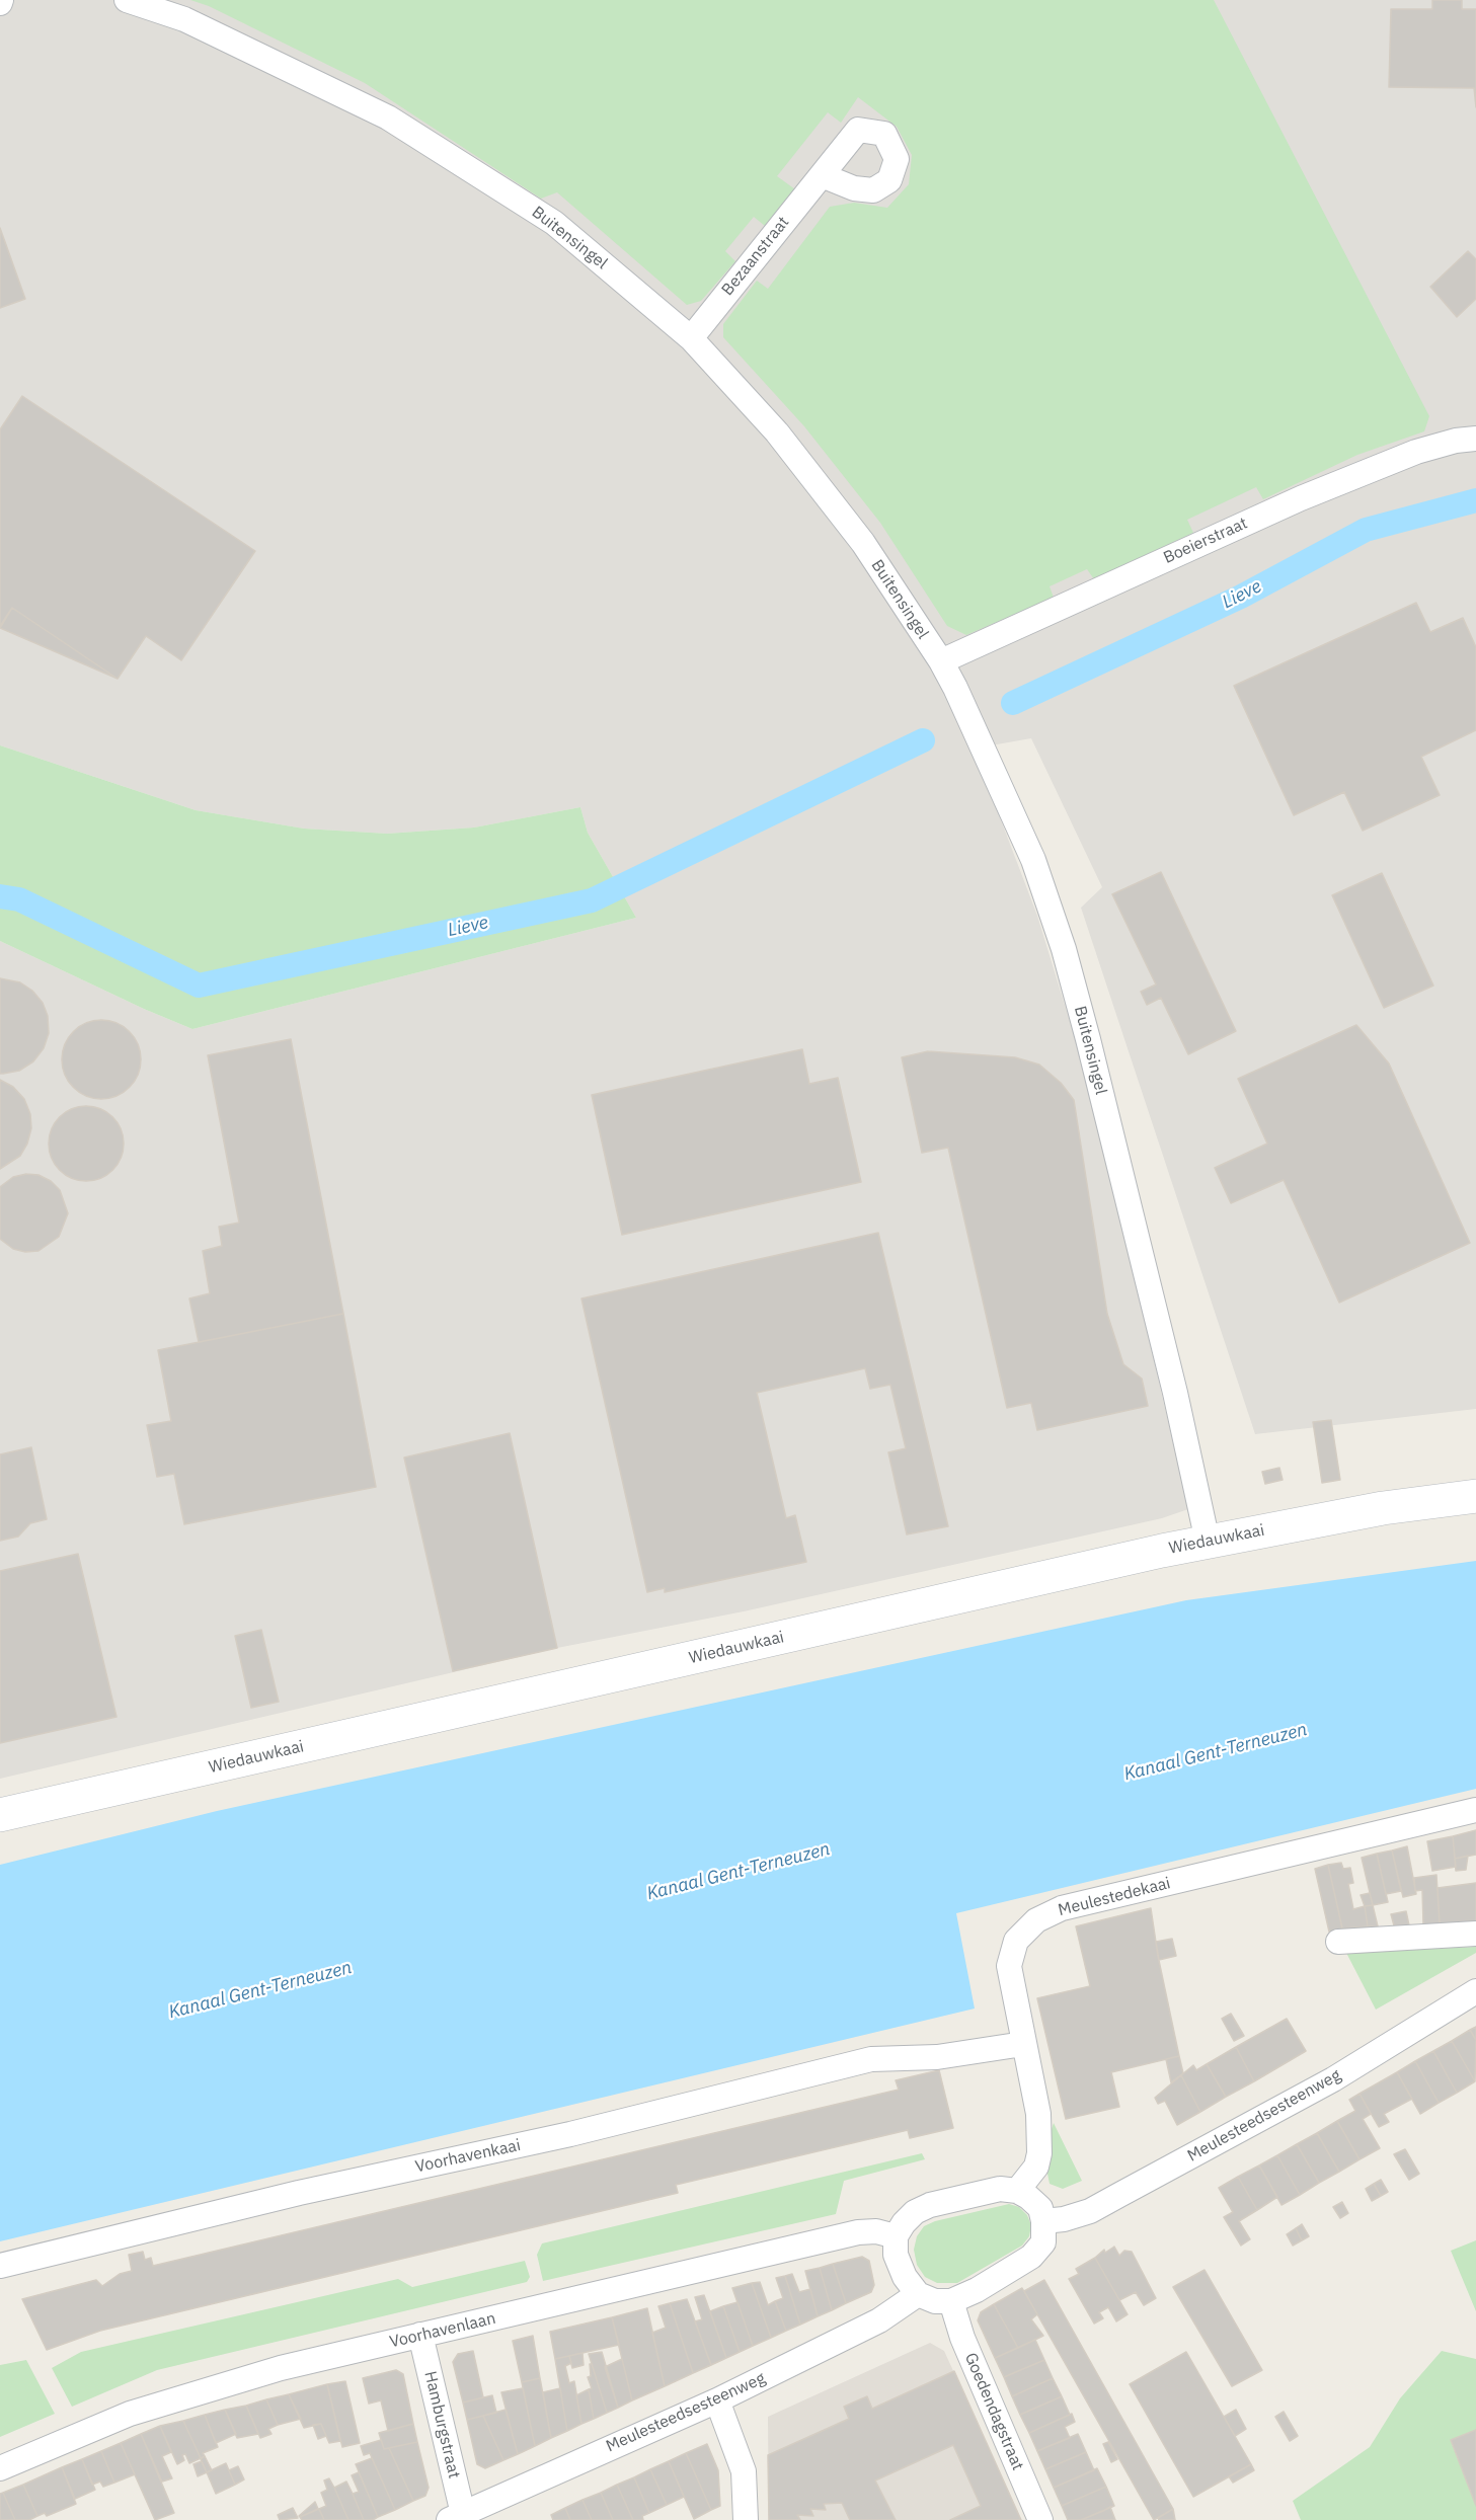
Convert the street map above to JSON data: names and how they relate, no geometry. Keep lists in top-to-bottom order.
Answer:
{
  "streets": {
    "main road": ["Wiedauwkaai"],
    "street": [
      "Buitensingel",
      "Bezaanstraat",
      "Boeierstraat",
      "Meulestedekaai",
      "Meulesteedsesteenweg",
      "Voorhavenkaai",
      "Voorhavenlaan",
      "Goedendagstraat",
      "Hamburgstraat"
    ]
  },
  "crossings": [
    ["Buitensingel", "Bezaanstraat"],
    ["Buitensingel", "Boeierstraat"],
    ["Buitensingel", "Wiedauwkaai"],
    ["Meulestedekaai", "Meulesteedsesteenweg"],
    ["Meulestedekaai", "Voorhavenkaai"],
    ["Meulestedekaai", "Voorhavenlaan"],
    ["Meulestedekaai", "Goedendagstraat"],
    ["Meulesteedsesteenweg", "Voorhavenlaan"],
    ["Meulesteedsesteenweg", "Goedendagstraat"],
    ["Meulesteedsesteenweg", "Hamburgstraat"],
    ["Voorhavenlaan", "Goedendagstraat"],
    ["Voorhavenlaan", "Hamburgstraat"]
  ],
  "water": ["Lieve", "Kanaal Gent-Terneuzen"]
}
